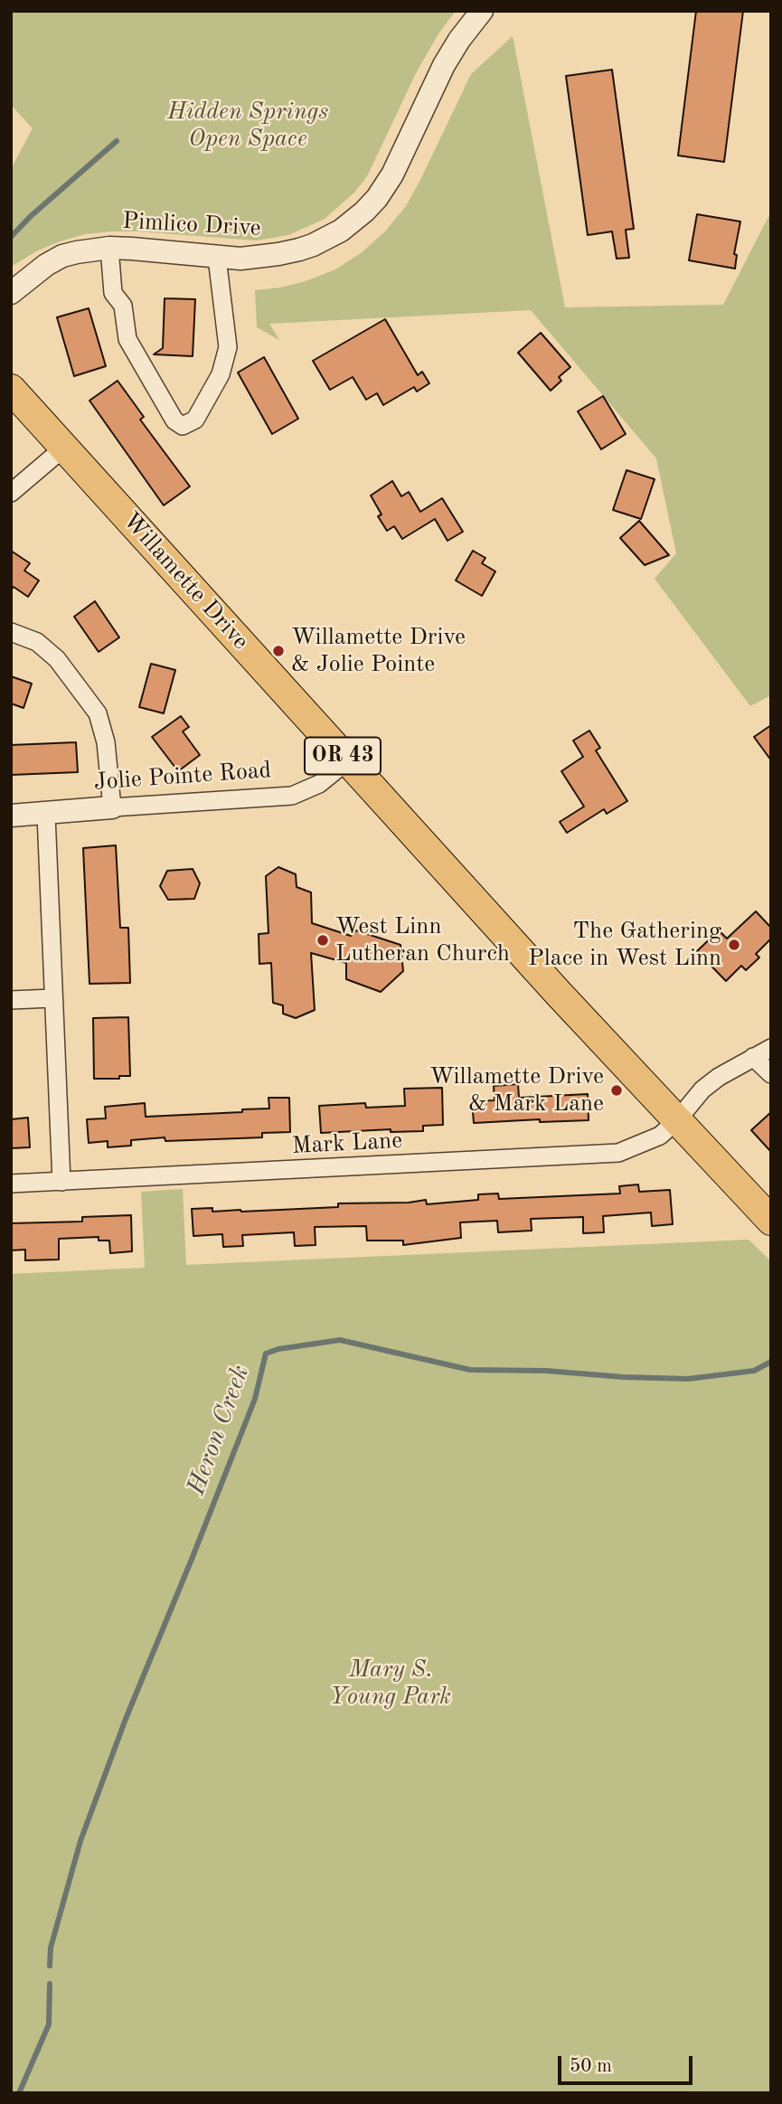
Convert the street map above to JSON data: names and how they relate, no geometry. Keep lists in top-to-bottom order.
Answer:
{
  "streets": {
    "main road": ["Willamette Drive", "OR 43"],
    "street": ["Pimlico Drive", "Jolie Pointe Road", "Mark Lane"]
  },
  "crossings": [
    ["Willamette Drive", "Jolie Pointe Road"],
    ["Willamette Drive", "Mark Lane"]
  ],
  "water": ["Heron Creek"],
  "parks": ["Hidden Springs Open Space", "Mary S. Young Park"],
  "places": [
    "Willamette Drive & Jolie Pointe",
    "West Linn Lutheran Church",
    "The Gathering Place in West Linn",
    "Willamette Drive & Mark Lane"
  ],
  "scale_bar": "50 m"
}
